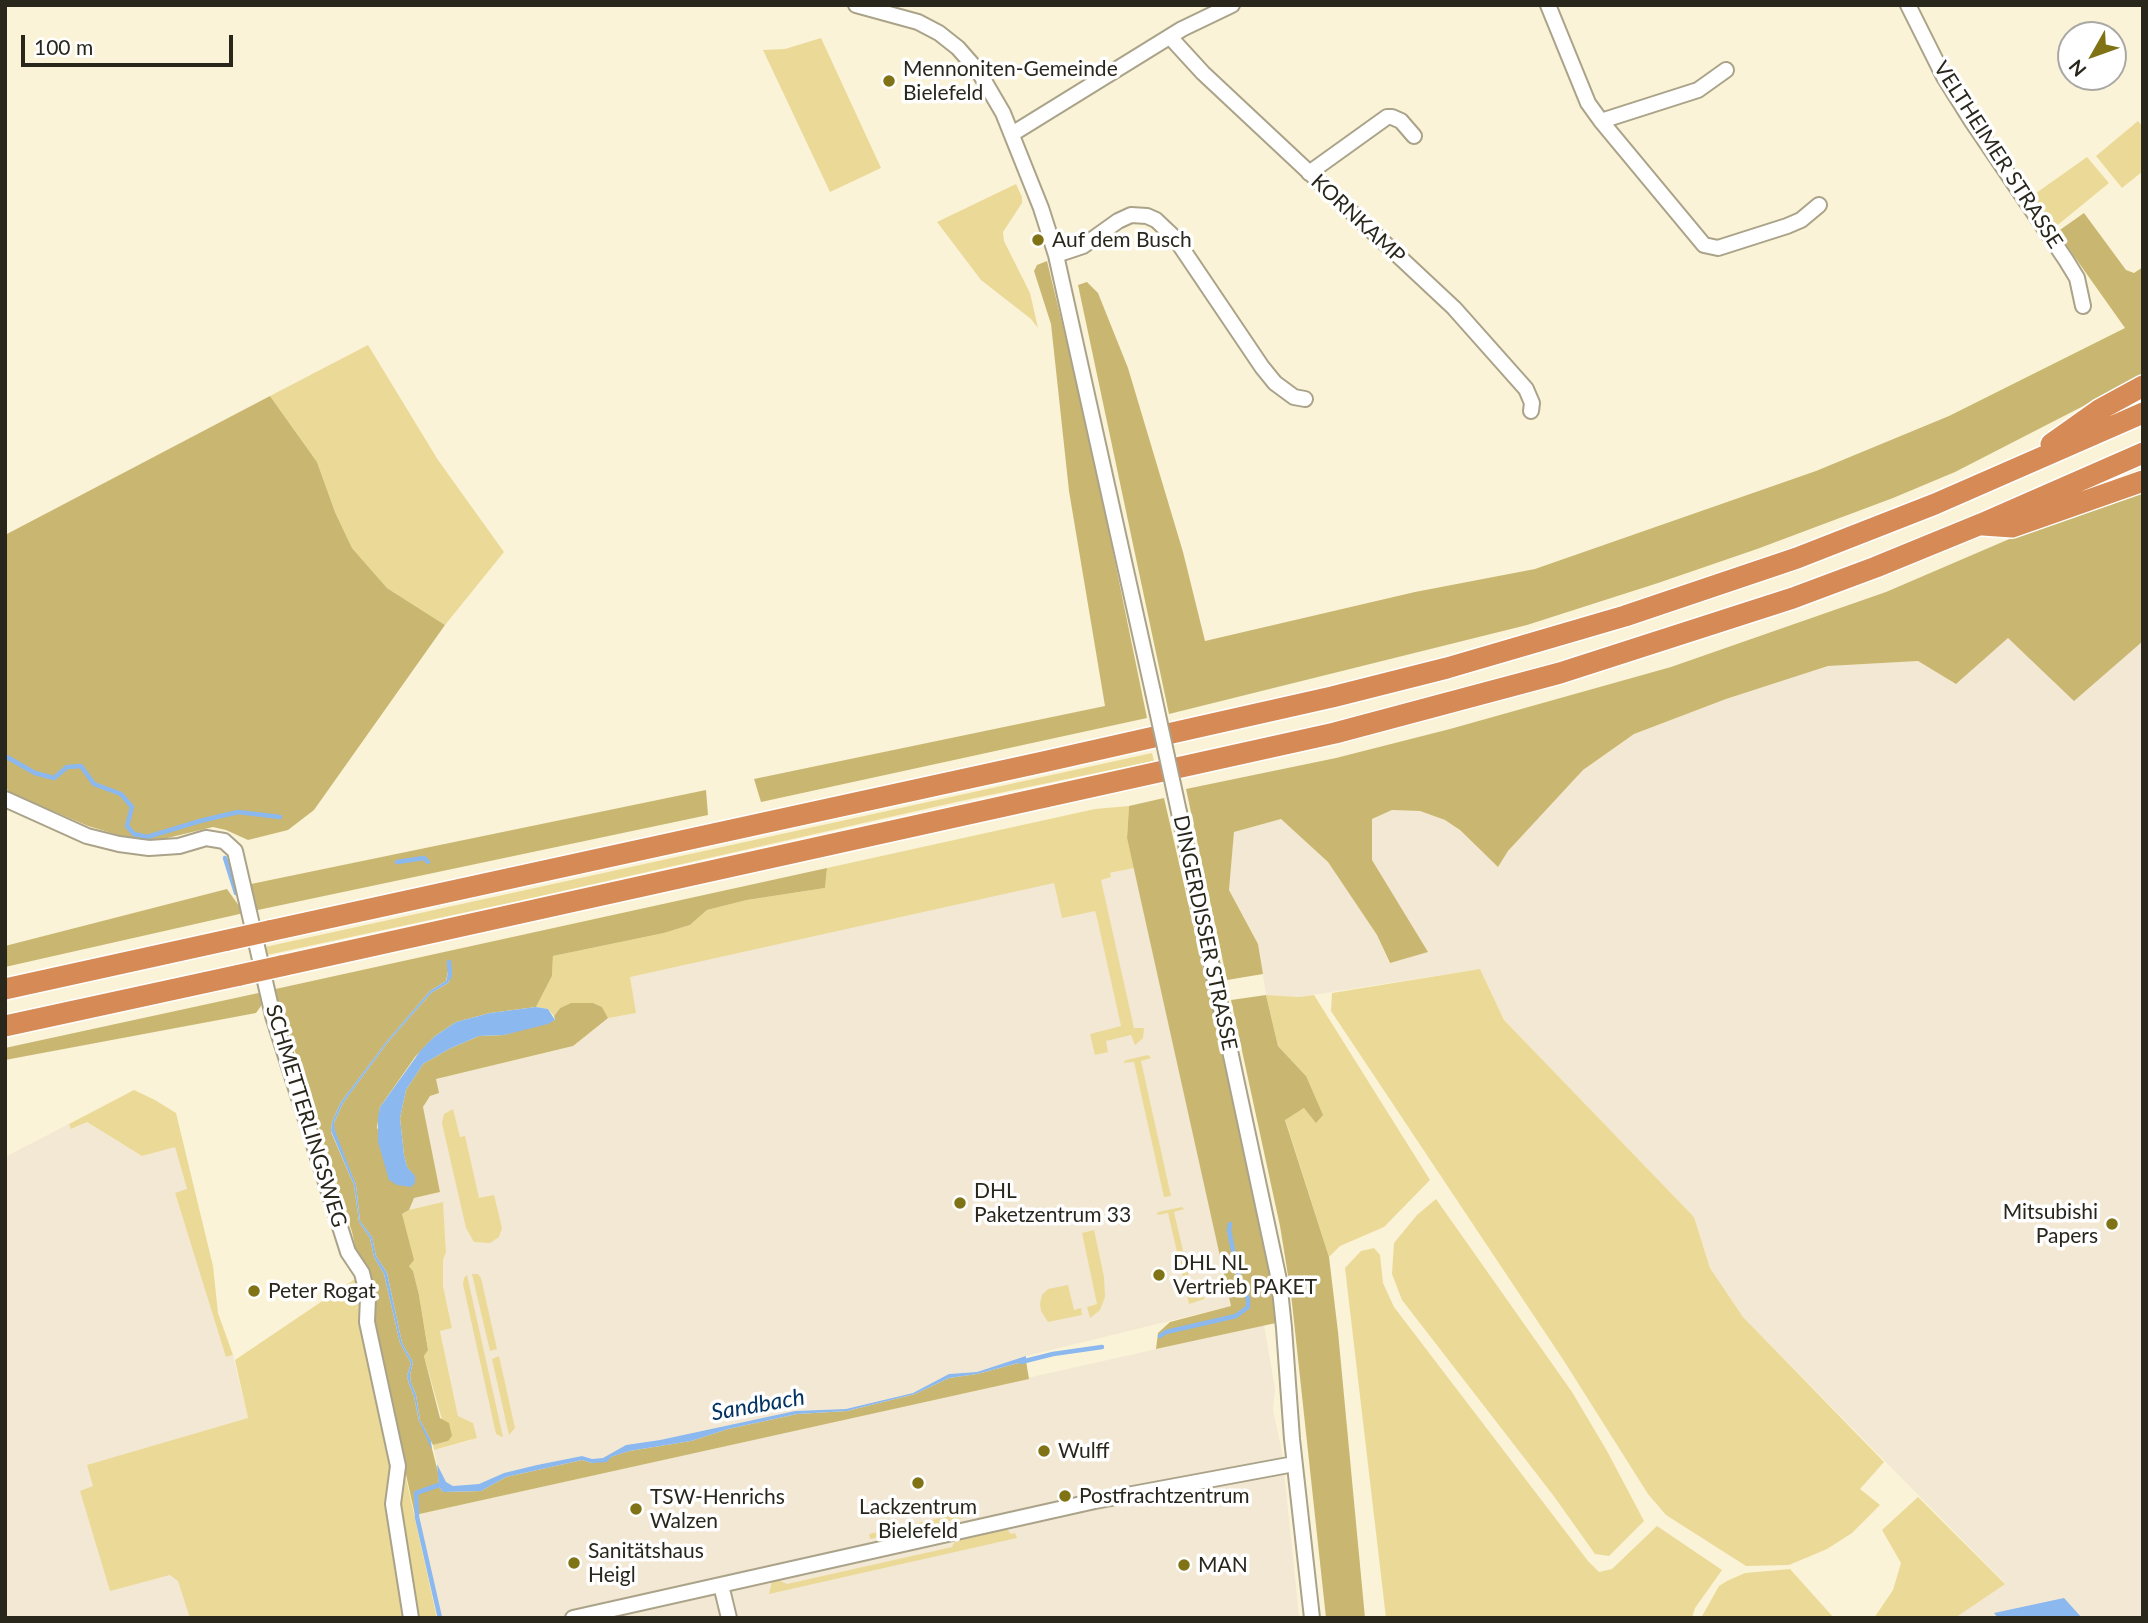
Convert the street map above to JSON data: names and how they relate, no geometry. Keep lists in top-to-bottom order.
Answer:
{
  "streets": {
    "street": [
      "VELTHEIMER STRASSE",
      "KORNKAMP",
      "DINGERDISSER STRASSE",
      "SCHMETTERLINGSWEG"
    ]
  },
  "water": ["Sandbach"],
  "places": [
    "Mennoniten-Gemeinde Bielefeld",
    "Auf dem Busch",
    "DHL Paketzentrum 33",
    "Mitsubishi Papers",
    "DHL NL Vertrieb PAKET",
    "Peter Rogat",
    "Wulff",
    "Lackzentrum Bielefeld",
    "Postfrachtzentrum",
    "TSW-Henrichs Walzen",
    "Sanitätshaus Heigl",
    "MAN"
  ],
  "scale_bar": "100 m",
  "north": "bottom left"
}
